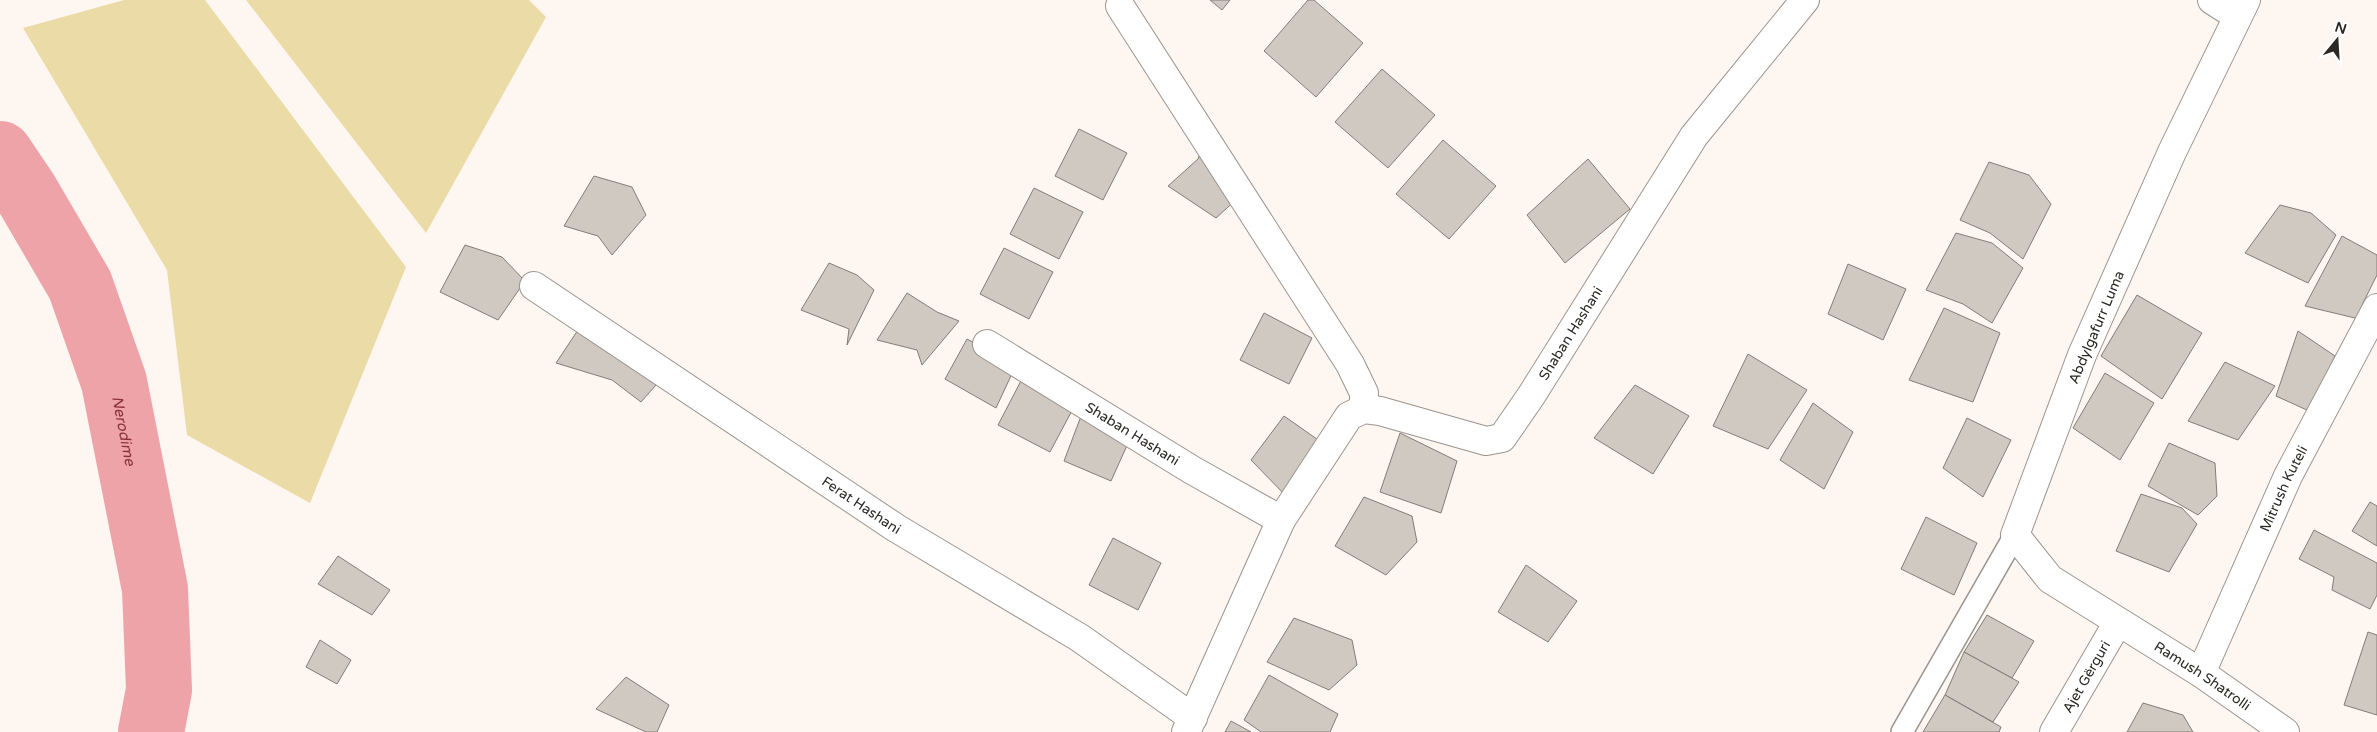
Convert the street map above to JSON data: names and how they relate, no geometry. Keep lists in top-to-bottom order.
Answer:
{
  "streets": {
    "street": [
      "Abdylgafurr Luma",
      "Shaban Hashani",
      "Mitrush Kuteli",
      "Ferat Hashani",
      "Ramush Shatrolli",
      "Ajet Gërguri"
    ]
  },
  "crossings": [
    ["Mitrush Kuteli", "Ramush Shatrolli"],
    ["Ramush Shatrolli", "Ajet Gërguri"]
  ],
  "water": ["Nerodime"],
  "north": "top"
}
